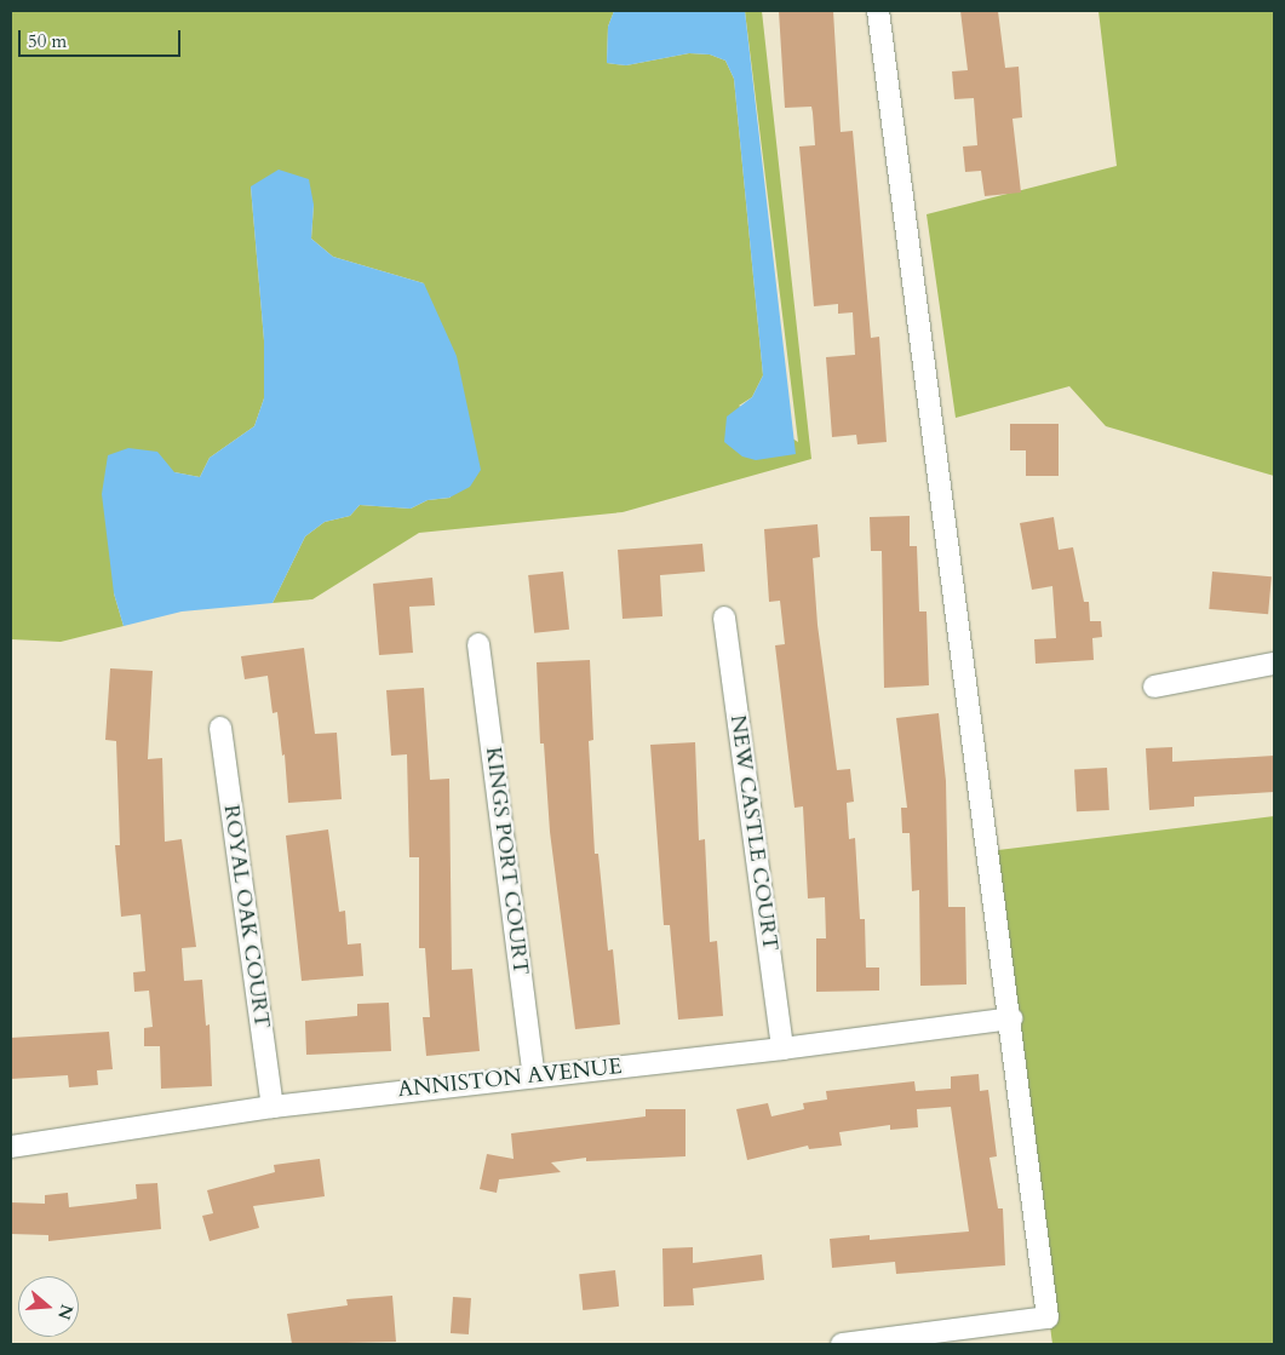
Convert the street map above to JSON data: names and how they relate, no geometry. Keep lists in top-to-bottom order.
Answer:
{
  "streets": {
    "street": [
      "NEW CASTLE COURT",
      "KINGS PORT COURT",
      "ROYAL OAK COURT",
      "ANNISTON AVENUE"
    ]
  },
  "crossings": [
    ["NEW CASTLE COURT", "ANNISTON AVENUE"],
    ["KINGS PORT COURT", "ANNISTON AVENUE"],
    ["ROYAL OAK COURT", "ANNISTON AVENUE"]
  ],
  "scale_bar": "50 m",
  "north": "right"
}
